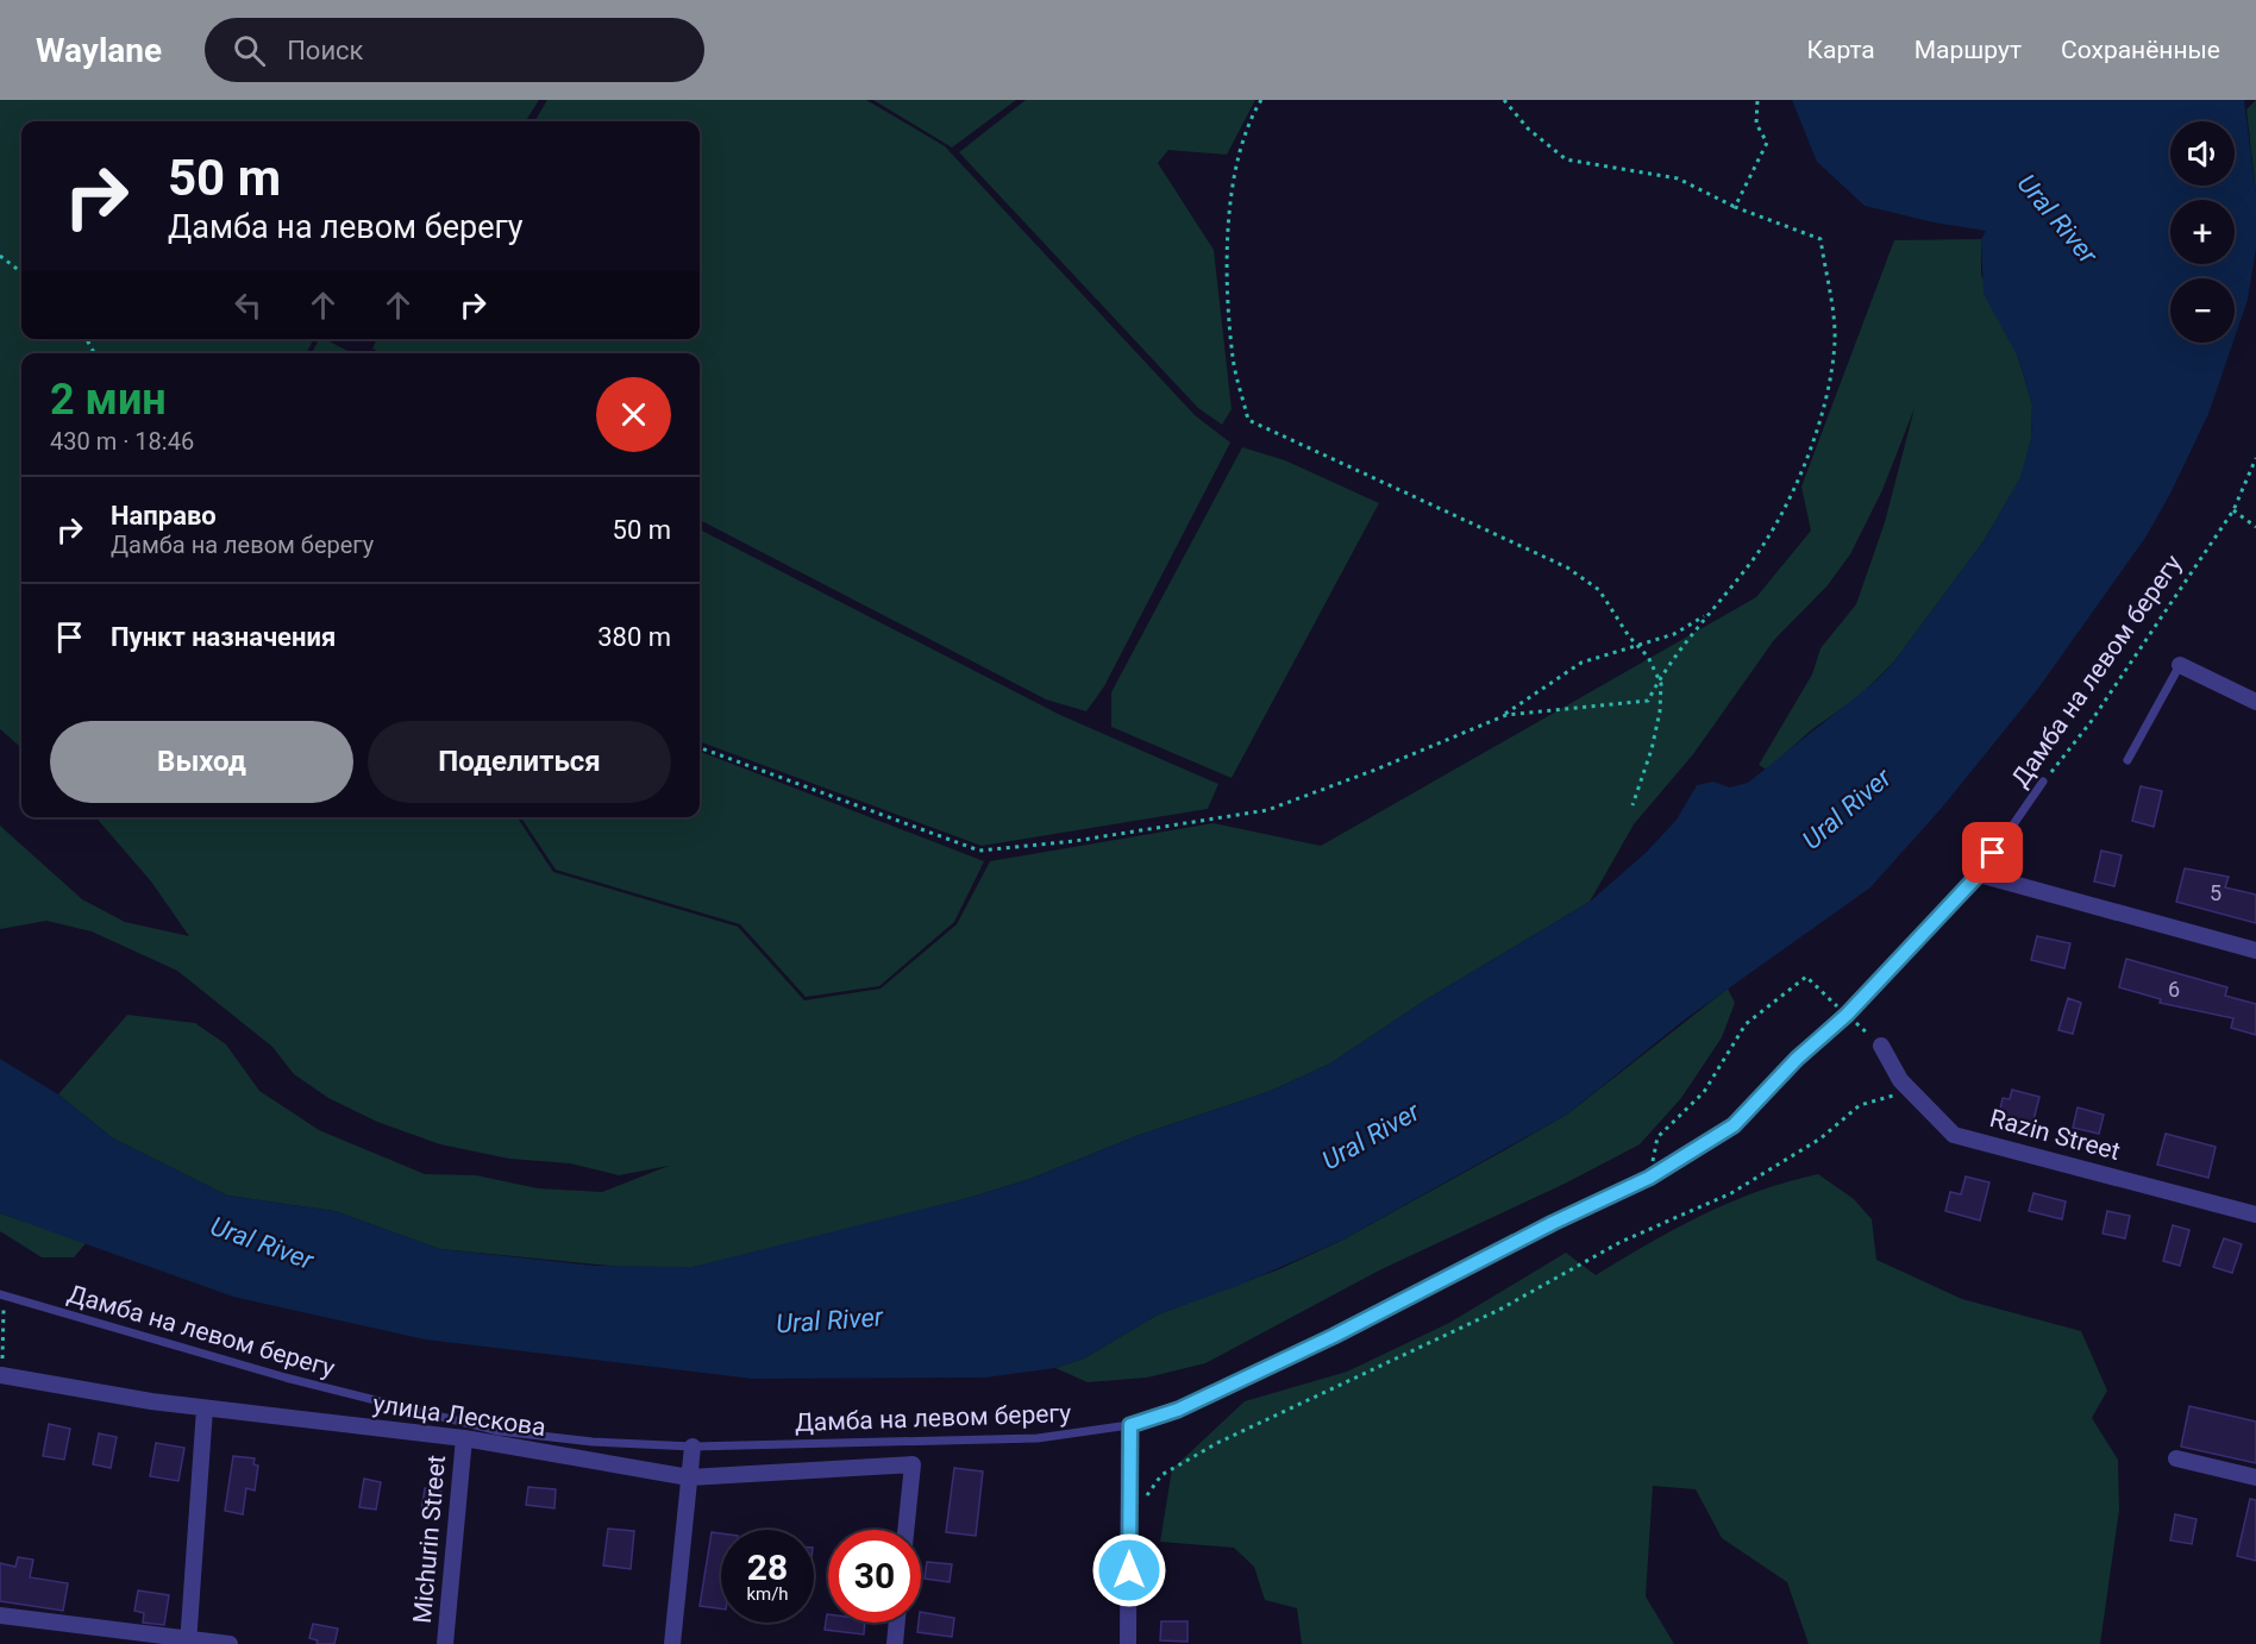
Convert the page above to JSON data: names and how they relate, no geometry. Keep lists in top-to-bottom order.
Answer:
{
  "streets": {
    "street": ["Razin Street", "улица Лескова", "Michurin Street"],
    "lane": ["Дамба на левом берегу"]
  },
  "crossings": [
    ["улица Лескова", "Michurin Street"]
  ],
  "water": ["Ural River"],
  "house_numbers": ["5", "6"],
  "page": {
    "header": "Waylane",
    "search": "Поиск",
    "nav": ["Карта", "Маршрут", "Сохранённые"],
    "map_buttons": ["+", "−"],
    "turn": ["50 m", "Дамба на левом берегу"],
    "heading": ["2 мин", "430 m · 18:46"],
    "list": [
      {
        "name": "Направо",
        "note": "Дамба на левом берегу",
        "value": "50 m"
      },
      {
        "name": "Пункт назначения",
        "value": "380 m"
      }
    ],
    "buttons": ["Выход", "Поделиться"],
    "speed": "28 km/h",
    "limit": "30"
  }
}
